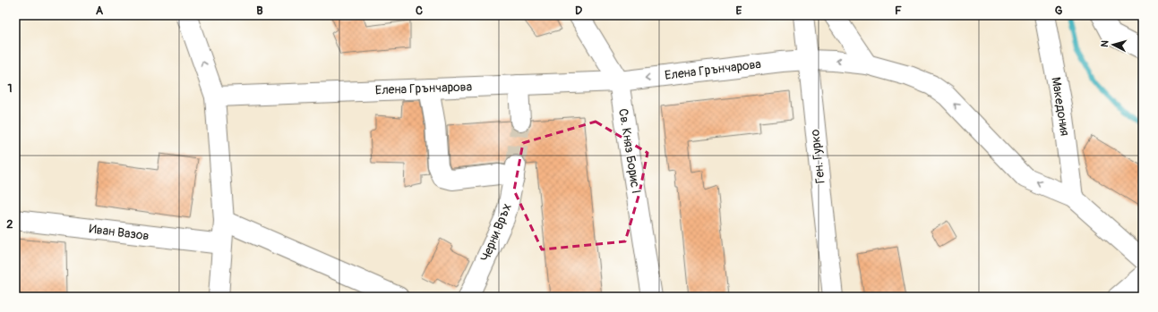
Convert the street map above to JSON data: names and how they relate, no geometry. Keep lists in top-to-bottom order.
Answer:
{
  "streets": {
    "street": [
      "Елена Грънчарова",
      "Македония",
      "Св. Княз Борис I",
      "Ген. Гурко",
      "Иван Вазов",
      "Черни Връх"
    ]
  },
  "crossings": [
    ["Елена Грънчарова", "Македония"],
    ["Елена Грънчарова", "Св. Княз Борис I"],
    ["Елена Грънчарова", "Ген. Гурко"],
    ["Елена Грънчарова", "Черни Връх"]
  ],
  "one_way": ["Елена Грънчарова"],
  "north": "left",
  "grid": {
    "columns": [
      "A",
      "B",
      "C",
      "D",
      "E",
      "F",
      "G"
    ],
    "rows": ["1", "2"]
  }
}
